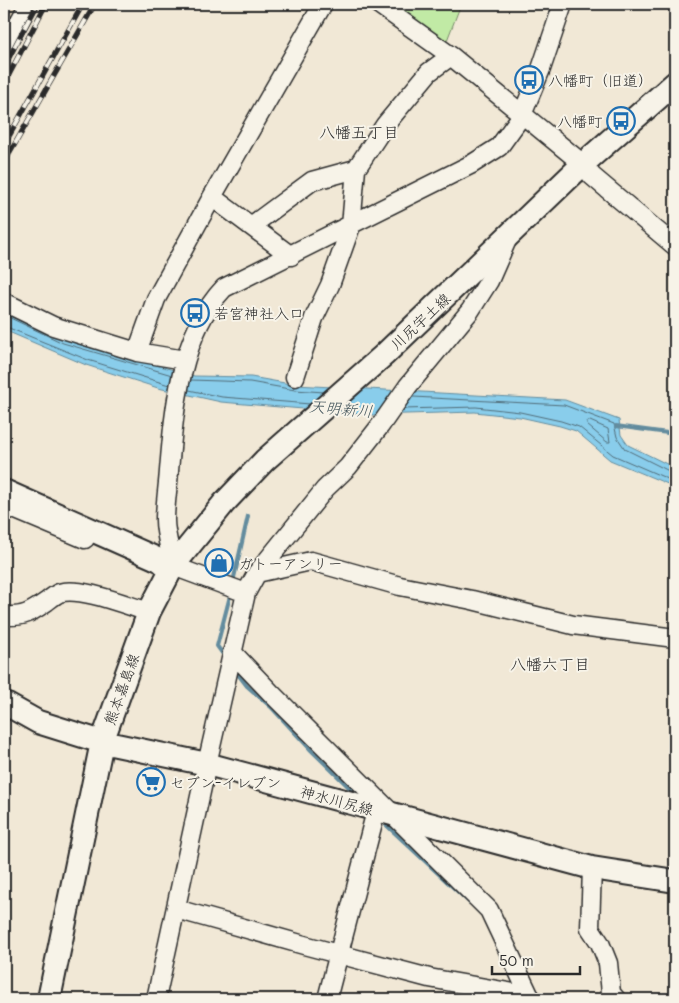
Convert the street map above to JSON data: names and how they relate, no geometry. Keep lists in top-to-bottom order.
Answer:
{
  "streets": {
    "main road": ["川尻宇土線", "熊本嘉島線", "神水川尻線"]
  },
  "crossings": [
    ["川尻宇土線", "熊本嘉島線"],
    ["熊本嘉島線", "神水川尻線"]
  ],
  "districts": ["八幡五丁目", "八幡六丁目"],
  "water": ["天明新川"],
  "places": {
    "bus stop": ["八幡町（旧道）", "八幡町", "若宮神社入口"],
    "shop": ["ガトーアンリー"],
    "supermarket": ["セブン-イレブン"]
  },
  "scale_bar": "50 m"
}
